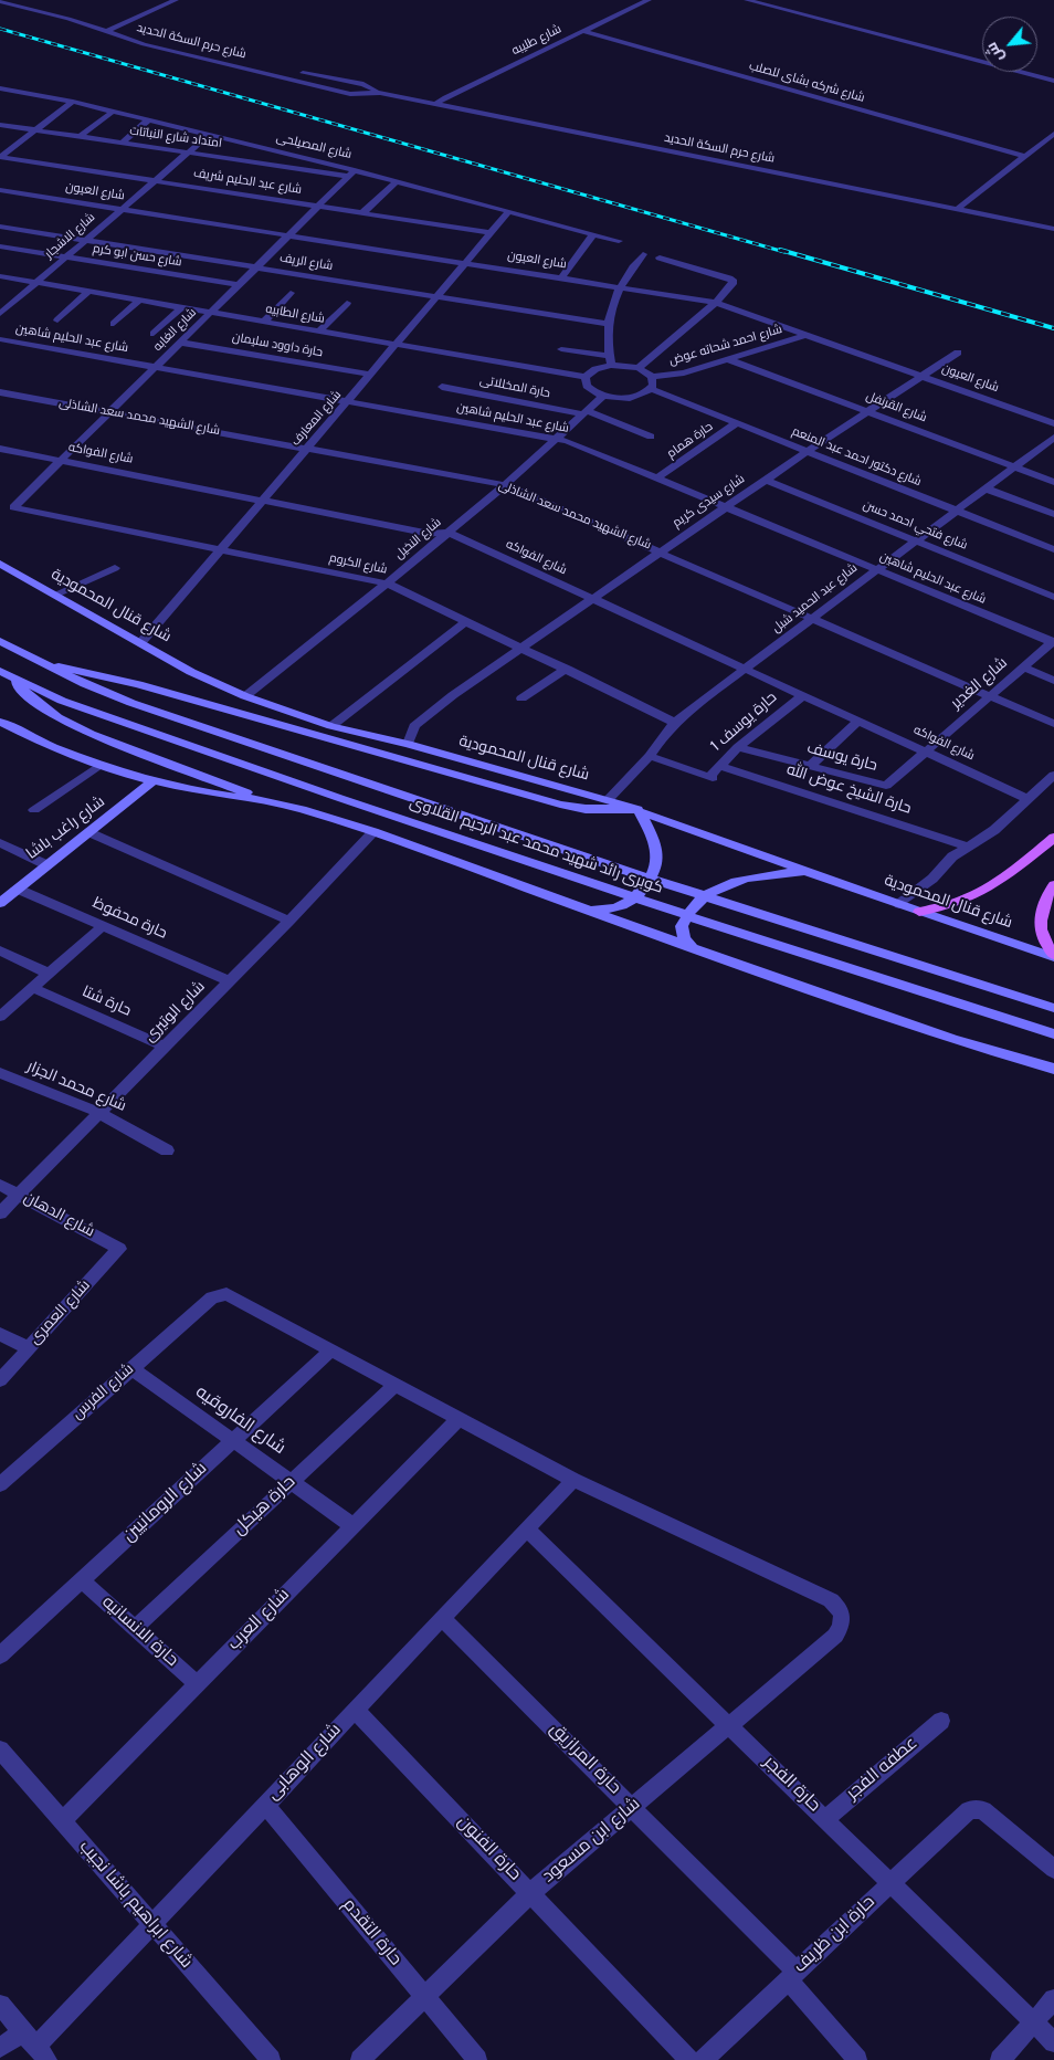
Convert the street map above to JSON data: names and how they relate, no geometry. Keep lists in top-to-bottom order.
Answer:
{
  "streets": {
    "main road": ["شارع قنال المحمودية", "شارع راغب باشا", "كوبرى رائد شهيد محمد عبد الرحيم القلاوى"],
    "street": [
      "شارع طليبه",
      "شارع حرم السكة الحديد",
      "شارع شركه بشاى للصلب",
      "امتداد شارع النباتات",
      "شارع المصيلحى",
      "شارع عبد الحليم شريف",
      "شارع العيون",
      "شارع الاشجار",
      "شارع حسن ابو كرم",
      "شارع الريف",
      "شارع الطابيه",
      "شارع الغابه",
      "شارع عبد الحليم شاهين",
      "حارة داوود سليمان",
      "شارع احمد شحاته عوض",
      "حارة المخللاتى",
      "شارع القرنفل",
      "شارع الشهيد محمد سعد الشاذلى",
      "شارع المعارف",
      "حارة همام",
      "شارع الفواكه",
      "شارع دكتور احمد عبد المنعم",
      "شارع سيدى كريم",
      "شارع فتحي احمد حسن",
      "شارع النخيل",
      "شارع الكروم",
      "شارع عبد الحميد شبل",
      "شارع الغدير",
      "حارة يوسف 1",
      "حارة يوسف",
      "حارة الشيخ عوض الله",
      "حارة محفوظ",
      "حارة شتا",
      "شارع الوتيرى",
      "شارع محمد الجزار",
      "شارع الدهان",
      "شارع العمرى",
      "شارع الفرس",
      "شارع الفاروقيه",
      "شارع الرومانيين",
      "حارة هيكل",
      "شارع العرب",
      "حارة الانسانيه",
      "حارة المرازيق",
      "شارع الوهابى",
      "عطفه الفجر",
      "حارة الفجر",
      "شارع ابن مسعود",
      "حارة الفنون",
      "شارع ابراهيم باشا نجيب",
      "حارة التقدم",
      "حارة ابن ظريف"
    ]
  },
  "crossings": [
    ["شارع طليبه", "شارع حرم السكة الحديد"],
    ["شارع طليبه", "شارع شركه بشاى للصلب"],
    ["امتداد شارع النباتات", "شارع المصيلحى"],
    ["امتداد شارع النباتات", "شارع الاشجار"],
    ["امتداد شارع النباتات", "شارع الغابه"],
    ["شارع المصيلحى", "شارع الاشجار"],
    ["شارع المصيلحى", "شارع الغابه"],
    ["شارع المصيلحى", "شارع المعارف"],
    ["شارع عبد الحليم شريف", "شارع الاشجار"],
    ["شارع عبد الحليم شريف", "شارع الغابه"],
    ["شارع عبد الحليم شريف", "شارع المعارف"],
    ["شارع العيون", "شارع الاشجار"],
    ["شارع العيون", "شارع الغابه"],
    ["شارع العيون", "شارع احمد شحاته عوض"],
    ["شارع العيون", "شارع المعارف"],
    ["شارع العيون", "شارع سيدى كريم"],
    ["شارع الاشجار", "شارع حسن ابو كرم"],
    ["شارع الاشجار", "شارع الريف"],
    ["شارع الاشجار", "شارع الطابيه"],
    ["شارع حسن ابو كرم", "شارع الغابه"],
    ["شارع الريف", "شارع الغابه"],
    ["شارع الريف", "شارع المعارف"],
    ["شارع الطابيه", "شارع الغابه"],
    ["شارع الطابيه", "شارع المعارف"],
    ["شارع الغابه", "شارع عبد الحليم شاهين"],
    ["شارع الغابه", "حارة داوود سليمان"],
    ["شارع الغابه", "شارع الشهيد محمد سعد الشاذلى"],
    ["شارع الغابه", "شارع الفواكه"],
    ["شارع الغابه", "شارع الكروم"],
    ["شارع عبد الحليم شاهين", "شارع المعارف"],
    ["شارع عبد الحليم شاهين", "حارة همام"],
    ["شارع عبد الحليم شاهين", "شارع سيدى كريم"],
    ["شارع عبد الحليم شاهين", "شارع النخيل"],
    ["شارع عبد الحليم شاهين", "شارع عبد الحميد شبل"],
    ["شارع عبد الحليم شاهين", "شارع الغدير"],
    ["حارة داوود سليمان", "شارع المعارف"],
    ["شارع احمد شحاته عوض", "شارع القرنفل"],
    ["حارة المخللاتى", "شارع النخيل"],
    ["شارع القرنفل", "شارع سيدى كريم"],
    ["شارع القرنفل", "شارع عبد الحميد شبل"],
    ["شارع الشهيد محمد سعد الشاذلى", "شارع المعارف"],
    ["شارع الشهيد محمد سعد الشاذلى", "شارع سيدى كريم"],
    ["شارع الشهيد محمد سعد الشاذلى", "شارع النخيل"],
    ["شارع الشهيد محمد سعد الشاذلى", "شارع عبد الحميد شبل"],
    ["شارع الشهيد محمد سعد الشاذلى", "شارع الغدير"],
    ["شارع المعارف", "شارع الفواكه"],
    ["شارع المعارف", "شارع الكروم"],
    ["شارع المعارف", "شارع قنال المحمودية"],
    ["حارة همام", "شارع دكتور احمد عبد المنعم"],
    ["شارع الفواكه", "شارع سيدى كريم"],
    ["شارع الفواكه", "شارع النخيل"],
    ["شارع الفواكه", "شارع عبد الحميد شبل"],
    ["شارع الفواكه", "شارع الغدير"],
    ["شارع الفواكه", "حارة يوسف 1"],
    ["شارع الفواكه", "حارة يوسف"],
    ["شارع دكتور احمد عبد المنعم", "شارع سيدى كريم"],
    ["شارع دكتور احمد عبد المنعم", "شارع عبد الحميد شبل"],
    ["شارع سيدى كريم", "شارع فتحي احمد حسن"],
    ["شارع سيدى كريم", "شارع الكروم"],
    ["شارع سيدى كريم", "شارع قنال المحمودية"],
    ["شارع فتحي احمد حسن", "شارع عبد الحميد شبل"],
    ["شارع النخيل", "شارع الكروم"],
    ["شارع النخيل", "شارع قنال المحمودية"],
    ["شارع الكروم", "شارع عبد الحميد شبل"],
    ["شارع عبد الحميد شبل", "شارع قنال المحمودية"],
    ["شارع عبد الحميد شبل", "حارة يوسف 1"],
    ["شارع الغدير", "حارة يوسف"],
    ["حارة يوسف 1", "حارة يوسف"],
    ["حارة يوسف 1", "حارة الشيخ عوض الله"],
    ["شارع راغب باشا", "حارة محفوظ"],
    ["حارة محفوظ", "شارع الوتيرى"],
    ["حارة شتا", "شارع الوتيرى"],
    ["شارع الوتيرى", "شارع محمد الجزار"],
    ["شارع الوتيرى", "شارع الدهان"],
    ["شارع الدهان", "شارع العمرى"],
    ["شارع الفرس", "شارع الفاروقيه"],
    ["شارع الفرس", "شارع الرومانيين"],
    ["شارع الفاروقيه", "شارع الرومانيين"],
    ["شارع الفاروقيه", "حارة هيكل"],
    ["شارع الفاروقيه", "شارع العرب"],
    ["شارع الرومانيين", "حارة الانسانيه"],
    ["حارة هيكل", "حارة الانسانيه"],
    ["شارع العرب", "حارة الانسانيه"],
    ["شارع العرب", "شارع ابراهيم باشا نجيب"],
    ["حارة المرازيق", "شارع الوهابى"],
    ["حارة المرازيق", "شارع ابن مسعود"],
    ["حارة المرازيق", "حارة ابن ظريف"],
    ["شارع الوهابى", "حارة الفجر"],
    ["شارع الوهابى", "شارع ابن مسعود"],
    ["شارع الوهابى", "حارة الفنون"],
    ["شارع الوهابى", "شارع ابراهيم باشا نجيب"],
    ["شارع الوهابى", "حارة التقدم"],
    ["عطفه الفجر", "حارة الفجر"],
    ["حارة الفجر", "شارع ابن مسعود"],
    ["حارة الفجر", "حارة ابن ظريف"],
    ["شارع ابن مسعود", "حارة الفنون"],
    ["شارع ابن مسعود", "حارة التقدم"]
  ],
  "north": "bottom left"
}
